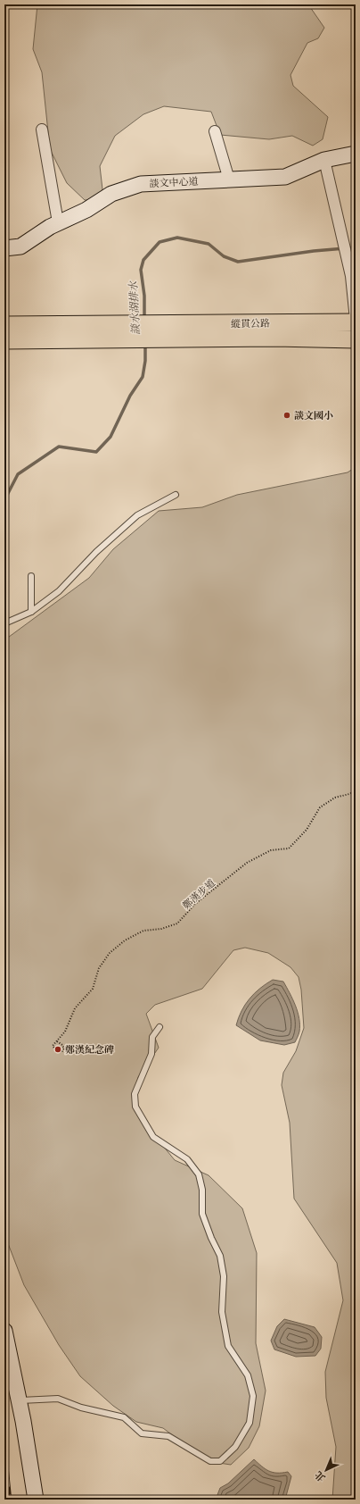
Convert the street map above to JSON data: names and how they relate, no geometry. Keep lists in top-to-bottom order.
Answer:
{
  "streets": {
    "main road": ["縱貫公路"],
    "street": ["談文中心道"],
    "path": ["鄭漢步道"]
  },
  "water": ["談水湖排水"],
  "places": ["談文國小", "鄭漢紀念碑"],
  "north": "bottom left"
}
